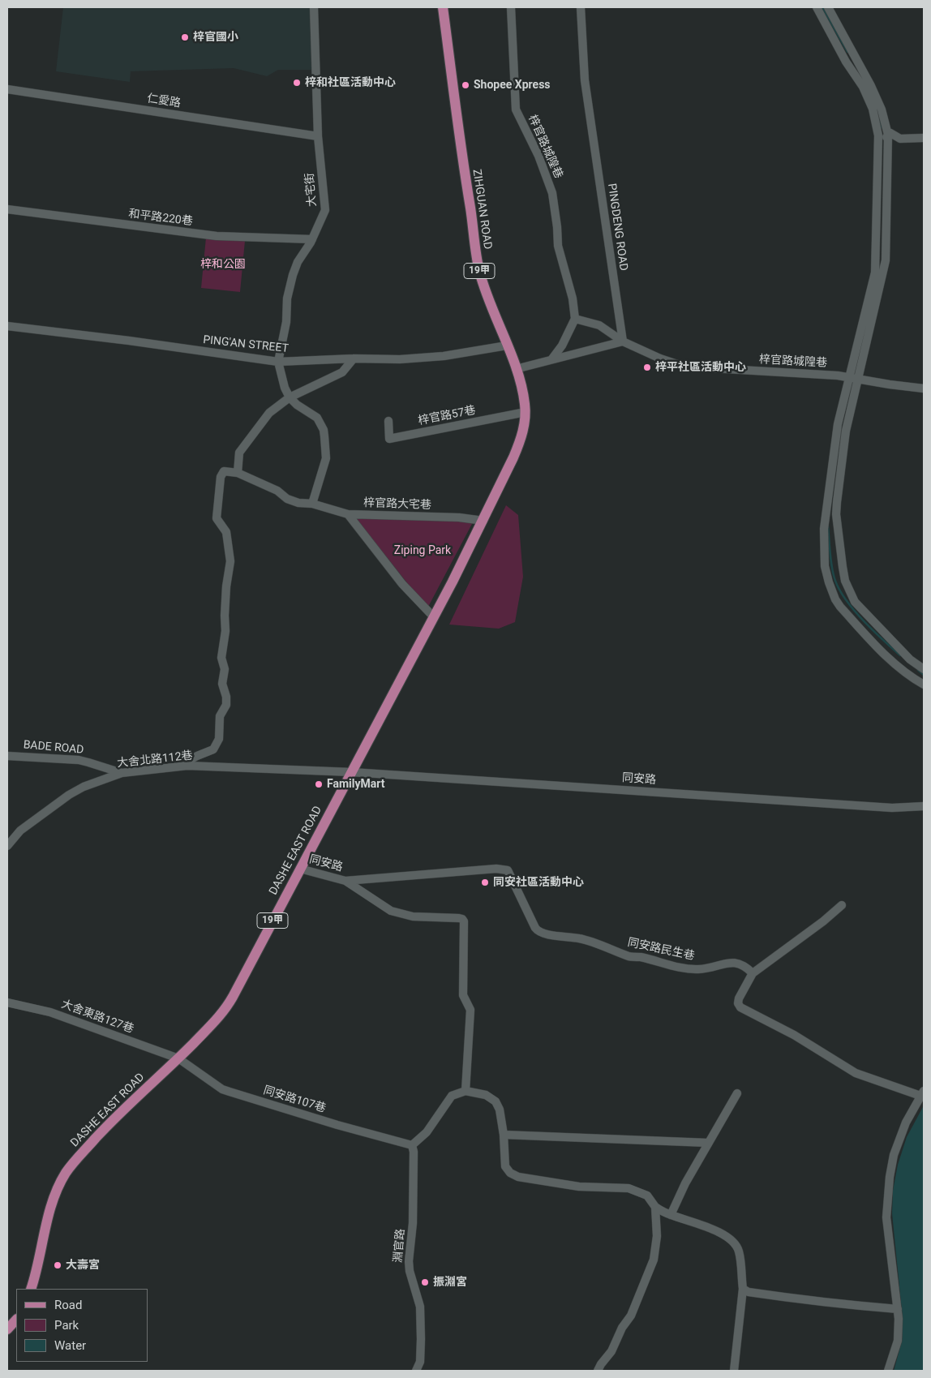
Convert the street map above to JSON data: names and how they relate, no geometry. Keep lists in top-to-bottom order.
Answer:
{
  "streets": {
    "main road": ["ZIHGUAN ROAD", "19甲", "DASHE EAST ROAD"],
    "street": [
      "仁愛路",
      "梓官路城隍巷",
      "大宅街",
      "和平路220巷",
      "PINGDENG ROAD",
      "PING'AN STREET",
      "梓官路57巷",
      "梓官路大宅巷",
      "BADE ROAD",
      "大舍北路112巷",
      "同安路",
      "同安路民生巷",
      "大舍東路127巷",
      "同安路107巷",
      "淵官路"
    ]
  },
  "crossings": [
    ["仁愛路", "大宅街"],
    ["梓官路城隍巷", "PINGDENG ROAD"],
    ["大宅街", "和平路220巷"],
    ["大宅街", "PING'AN STREET"],
    ["ZIHGUAN ROAD", "PING'AN STREET"],
    ["ZIHGUAN ROAD", "梓官路57巷"],
    ["ZIHGUAN ROAD", "梓官路大宅巷"],
    ["ZIHGUAN ROAD", "DASHE EAST ROAD"],
    ["梓官路大宅巷", "大舍北路112巷"],
    ["梓官路大宅巷", "DASHE EAST ROAD"],
    ["BADE ROAD", "大舍北路112巷"],
    ["大舍北路112巷", "同安路"],
    ["大舍北路112巷", "DASHE EAST ROAD"],
    ["同安路", "DASHE EAST ROAD"],
    ["同安路", "同安路民生巷"],
    ["DASHE EAST ROAD", "大舍東路127巷"],
    ["DASHE EAST ROAD", "同安路107巷"],
    ["大舍東路127巷", "同安路107巷"],
    ["同安路107巷", "淵官路"]
  ],
  "parks": ["梓和公園", "Ziping Park"],
  "places": [
    "梓官國小",
    "梓和社區活動中心",
    "Shopee Xpress",
    "梓平社區活動中心",
    "FamilyMart",
    "同安社區活動中心",
    "大壽宮",
    "振淵宮"
  ],
  "legend": ["Road", "Park", "Water"]
}
